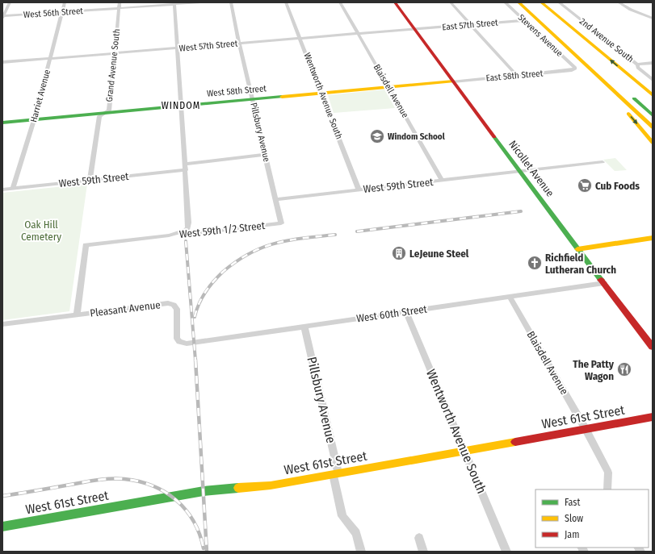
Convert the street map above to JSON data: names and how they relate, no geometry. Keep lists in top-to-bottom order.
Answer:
{
  "streets": {
    "main road": ["West 58th Street", "Nicollet Avenue", "West 61st Street"],
    "street": [
      "West 56th Street",
      "East 57th Street",
      "Stevens Avenue",
      "2nd Avenue South",
      "West 57th Street",
      "Grand Avenue South",
      "East 58th Street",
      "Blaisdell Avenue",
      "Harriet Avenue",
      "Wentworth Avenue South",
      "Pillsbury Avenue",
      "West 59th Street",
      "West 59th 1/2 Street",
      "Pleasant Avenue",
      "West 60th Street"
    ]
  },
  "crossings": [
    ["West 56th Street", "Grand Avenue South"],
    ["West 56th Street", "Harriet Avenue"],
    ["East 57th Street", "Stevens Avenue"],
    ["East 57th Street", "West 57th Street"],
    ["East 57th Street", "Nicollet Avenue"],
    ["Stevens Avenue", "East 58th Street"],
    ["West 57th Street", "Grand Avenue South"],
    ["West 57th Street", "Blaisdell Avenue"],
    ["West 57th Street", "Harriet Avenue"],
    ["West 57th Street", "Wentworth Avenue South"],
    ["West 57th Street", "Pillsbury Avenue"],
    ["West 57th Street", "Nicollet Avenue"],
    ["Grand Avenue South", "West 58th Street"],
    ["Grand Avenue South", "West 59th Street"],
    ["East 58th Street", "West 58th Street"],
    ["East 58th Street", "Nicollet Avenue"],
    ["West 58th Street", "Blaisdell Avenue"],
    ["West 58th Street", "Harriet Avenue"],
    ["West 58th Street", "Wentworth Avenue South"],
    ["West 58th Street", "Pillsbury Avenue"],
    ["West 58th Street", "Nicollet Avenue"],
    ["Blaisdell Avenue", "West 59th Street"],
    ["Blaisdell Avenue", "West 60th Street"],
    ["Blaisdell Avenue", "West 61st Street"],
    ["Harriet Avenue", "West 59th Street"],
    ["Wentworth Avenue South", "West 59th Street"],
    ["Wentworth Avenue South", "West 60th Street"],
    ["Wentworth Avenue South", "West 61st Street"],
    ["Pillsbury Avenue", "West 59th Street"],
    ["Pillsbury Avenue", "West 59th 1/2 Street"],
    ["Pillsbury Avenue", "West 60th Street"],
    ["Pillsbury Avenue", "West 61st Street"],
    ["Nicollet Avenue", "West 59th Street"],
    ["Nicollet Avenue", "West 60th Street"],
    ["West 59th 1/2 Street", "Pleasant Avenue"],
    ["Pleasant Avenue", "West 60th Street"]
  ],
  "districts": ["WINDOM"],
  "parks": ["Oak Hill Cemetery"],
  "places": {
    "school or university": ["Windom School"],
    "supermarket": ["Cub Foods"],
    "building": ["LeJeune Steel"],
    "church": ["Richfield Lutheran Church"],
    "restaurant": ["The Patty Wagon"]
  },
  "legend": ["Fast", "Slow", "Jam"]
}
